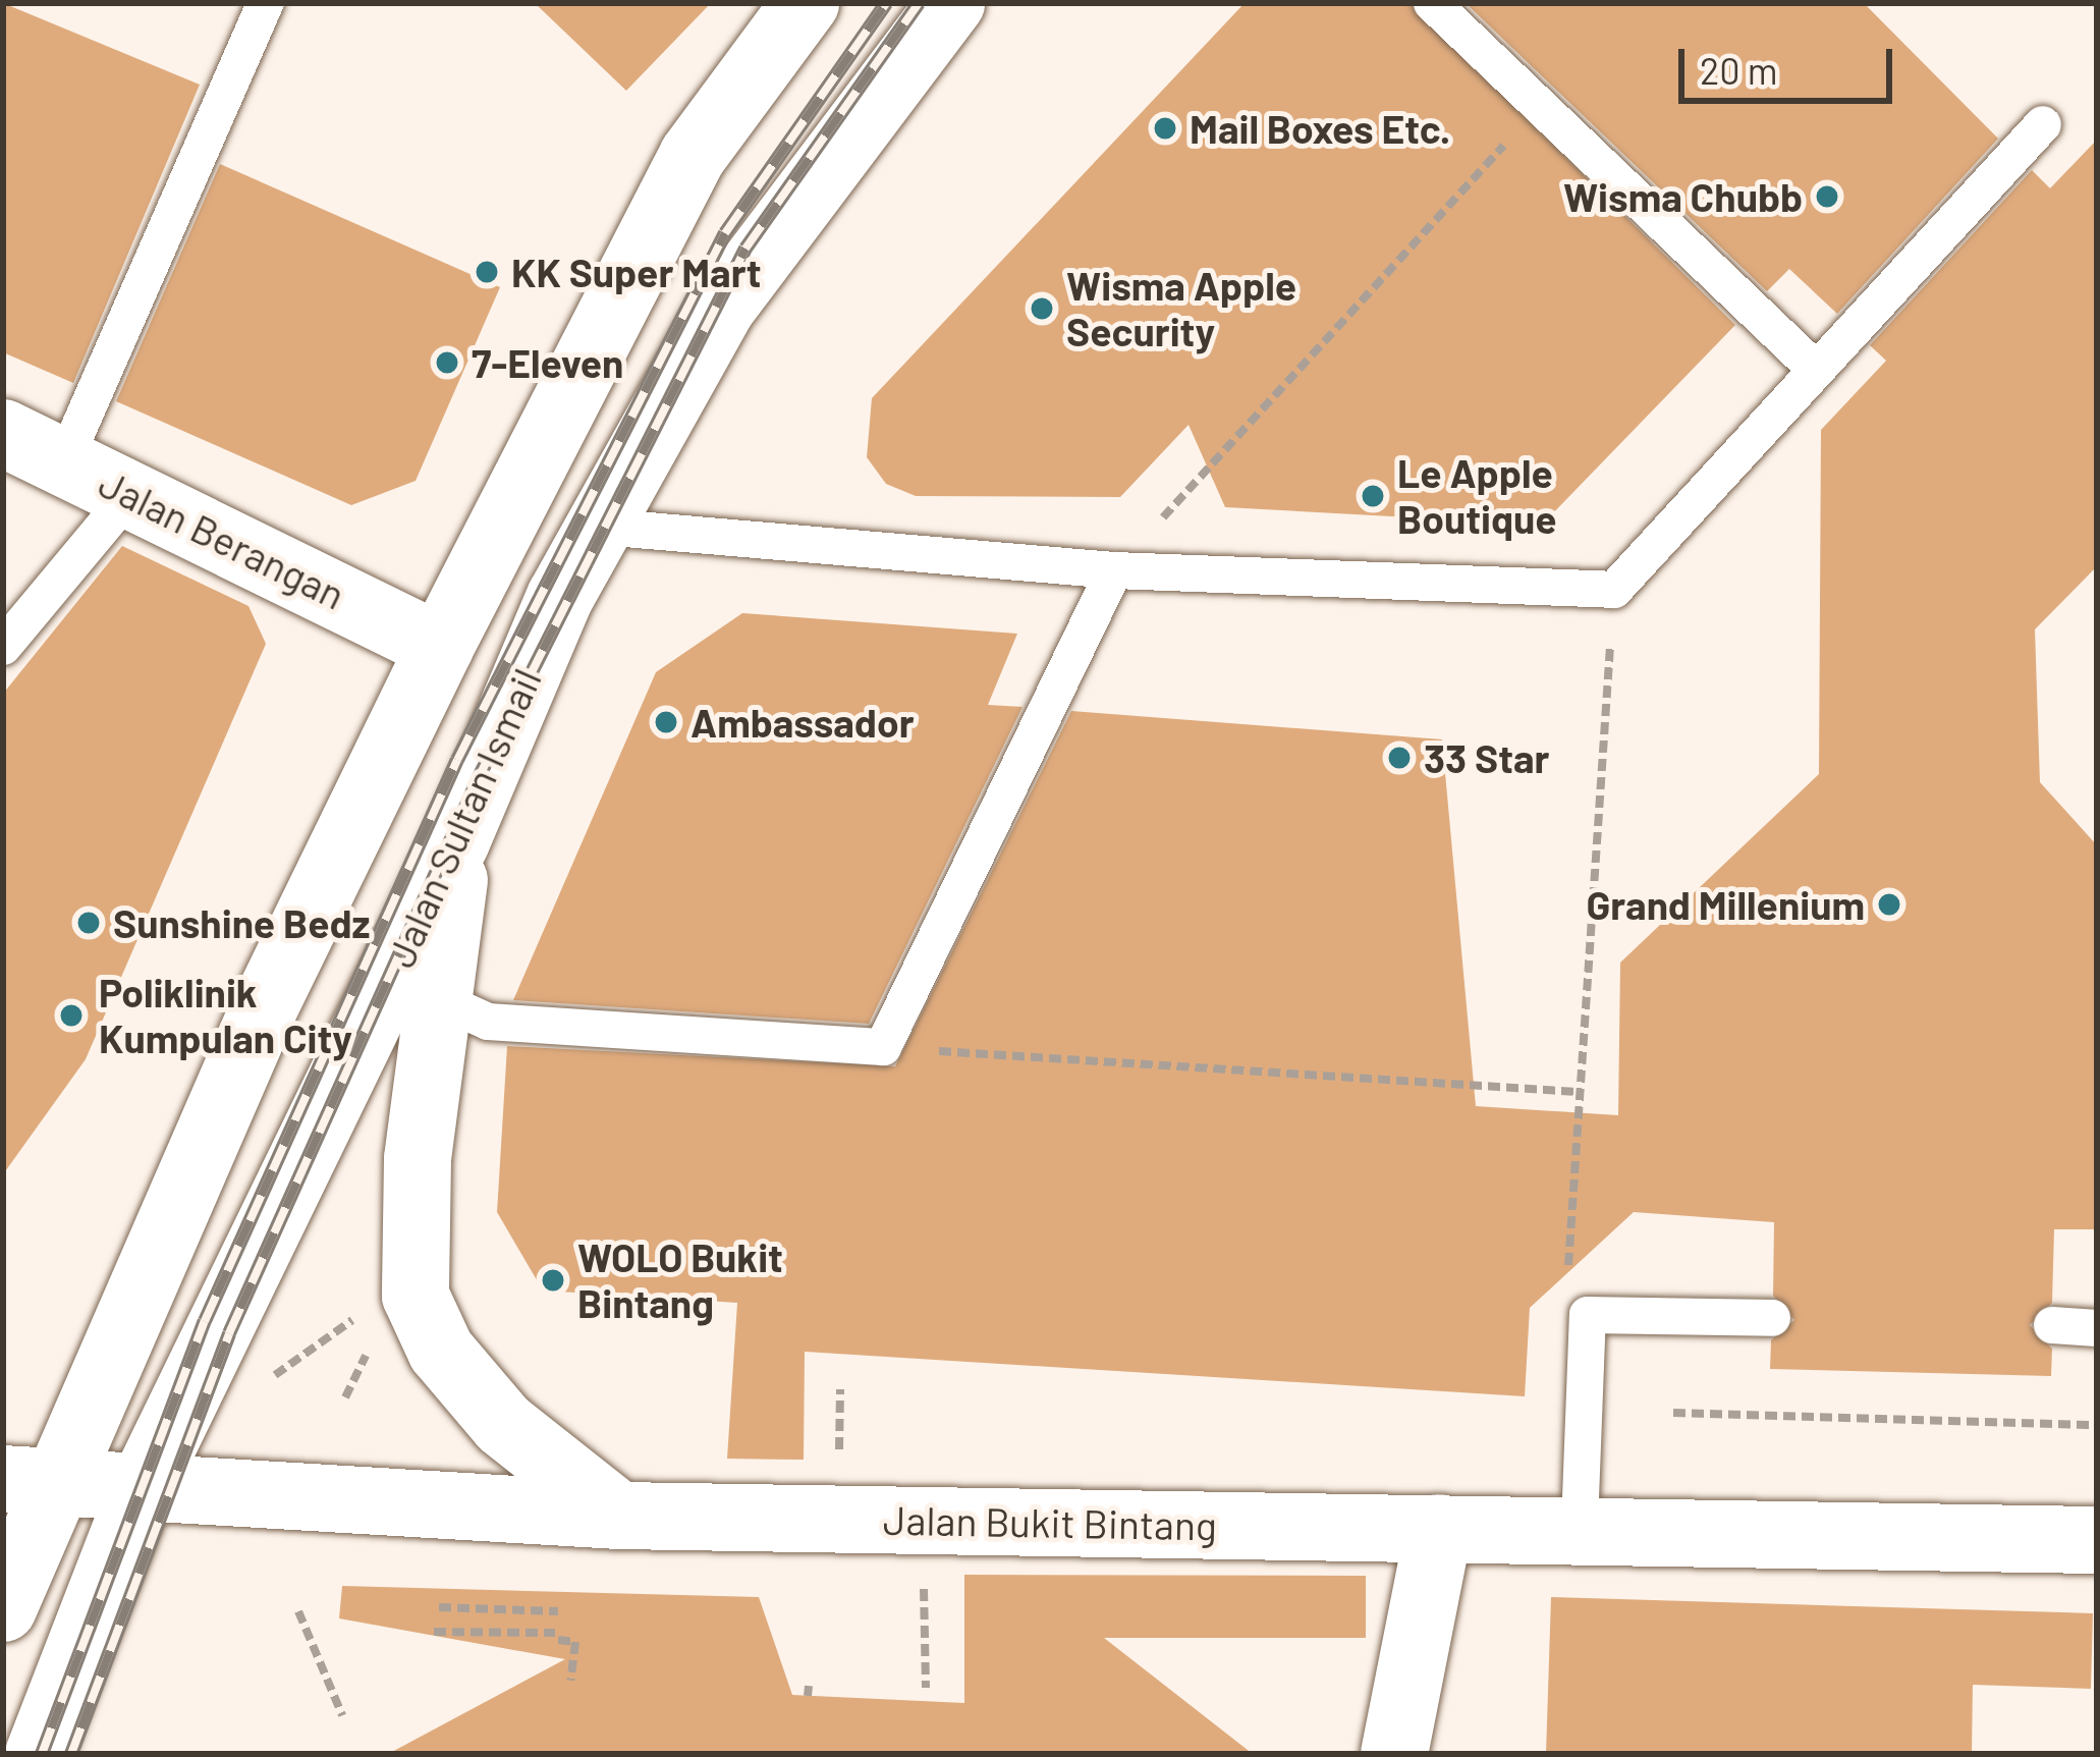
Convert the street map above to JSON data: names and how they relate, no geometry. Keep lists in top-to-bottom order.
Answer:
{
  "streets": {
    "main road": ["Jalan Berangan", "Jalan Sultan Ismail", "Jalan Bukit Bintang"]
  },
  "crossings": [
    ["Jalan Sultan Ismail", "Jalan Bukit Bintang"]
  ],
  "places": [
    "Mail Boxes Etc.",
    "Wisma Chubb",
    "KK Super Mart",
    "Wisma Apple Security",
    "7-Eleven",
    "Le Apple Boutique",
    "Ambassador",
    "33 Star",
    "Grand Millenium",
    "Sunshine Bedz",
    "Poliklinik Kumpulan City",
    "WOLO Bukit Bintang"
  ],
  "scale_bar": "20 m"
}
